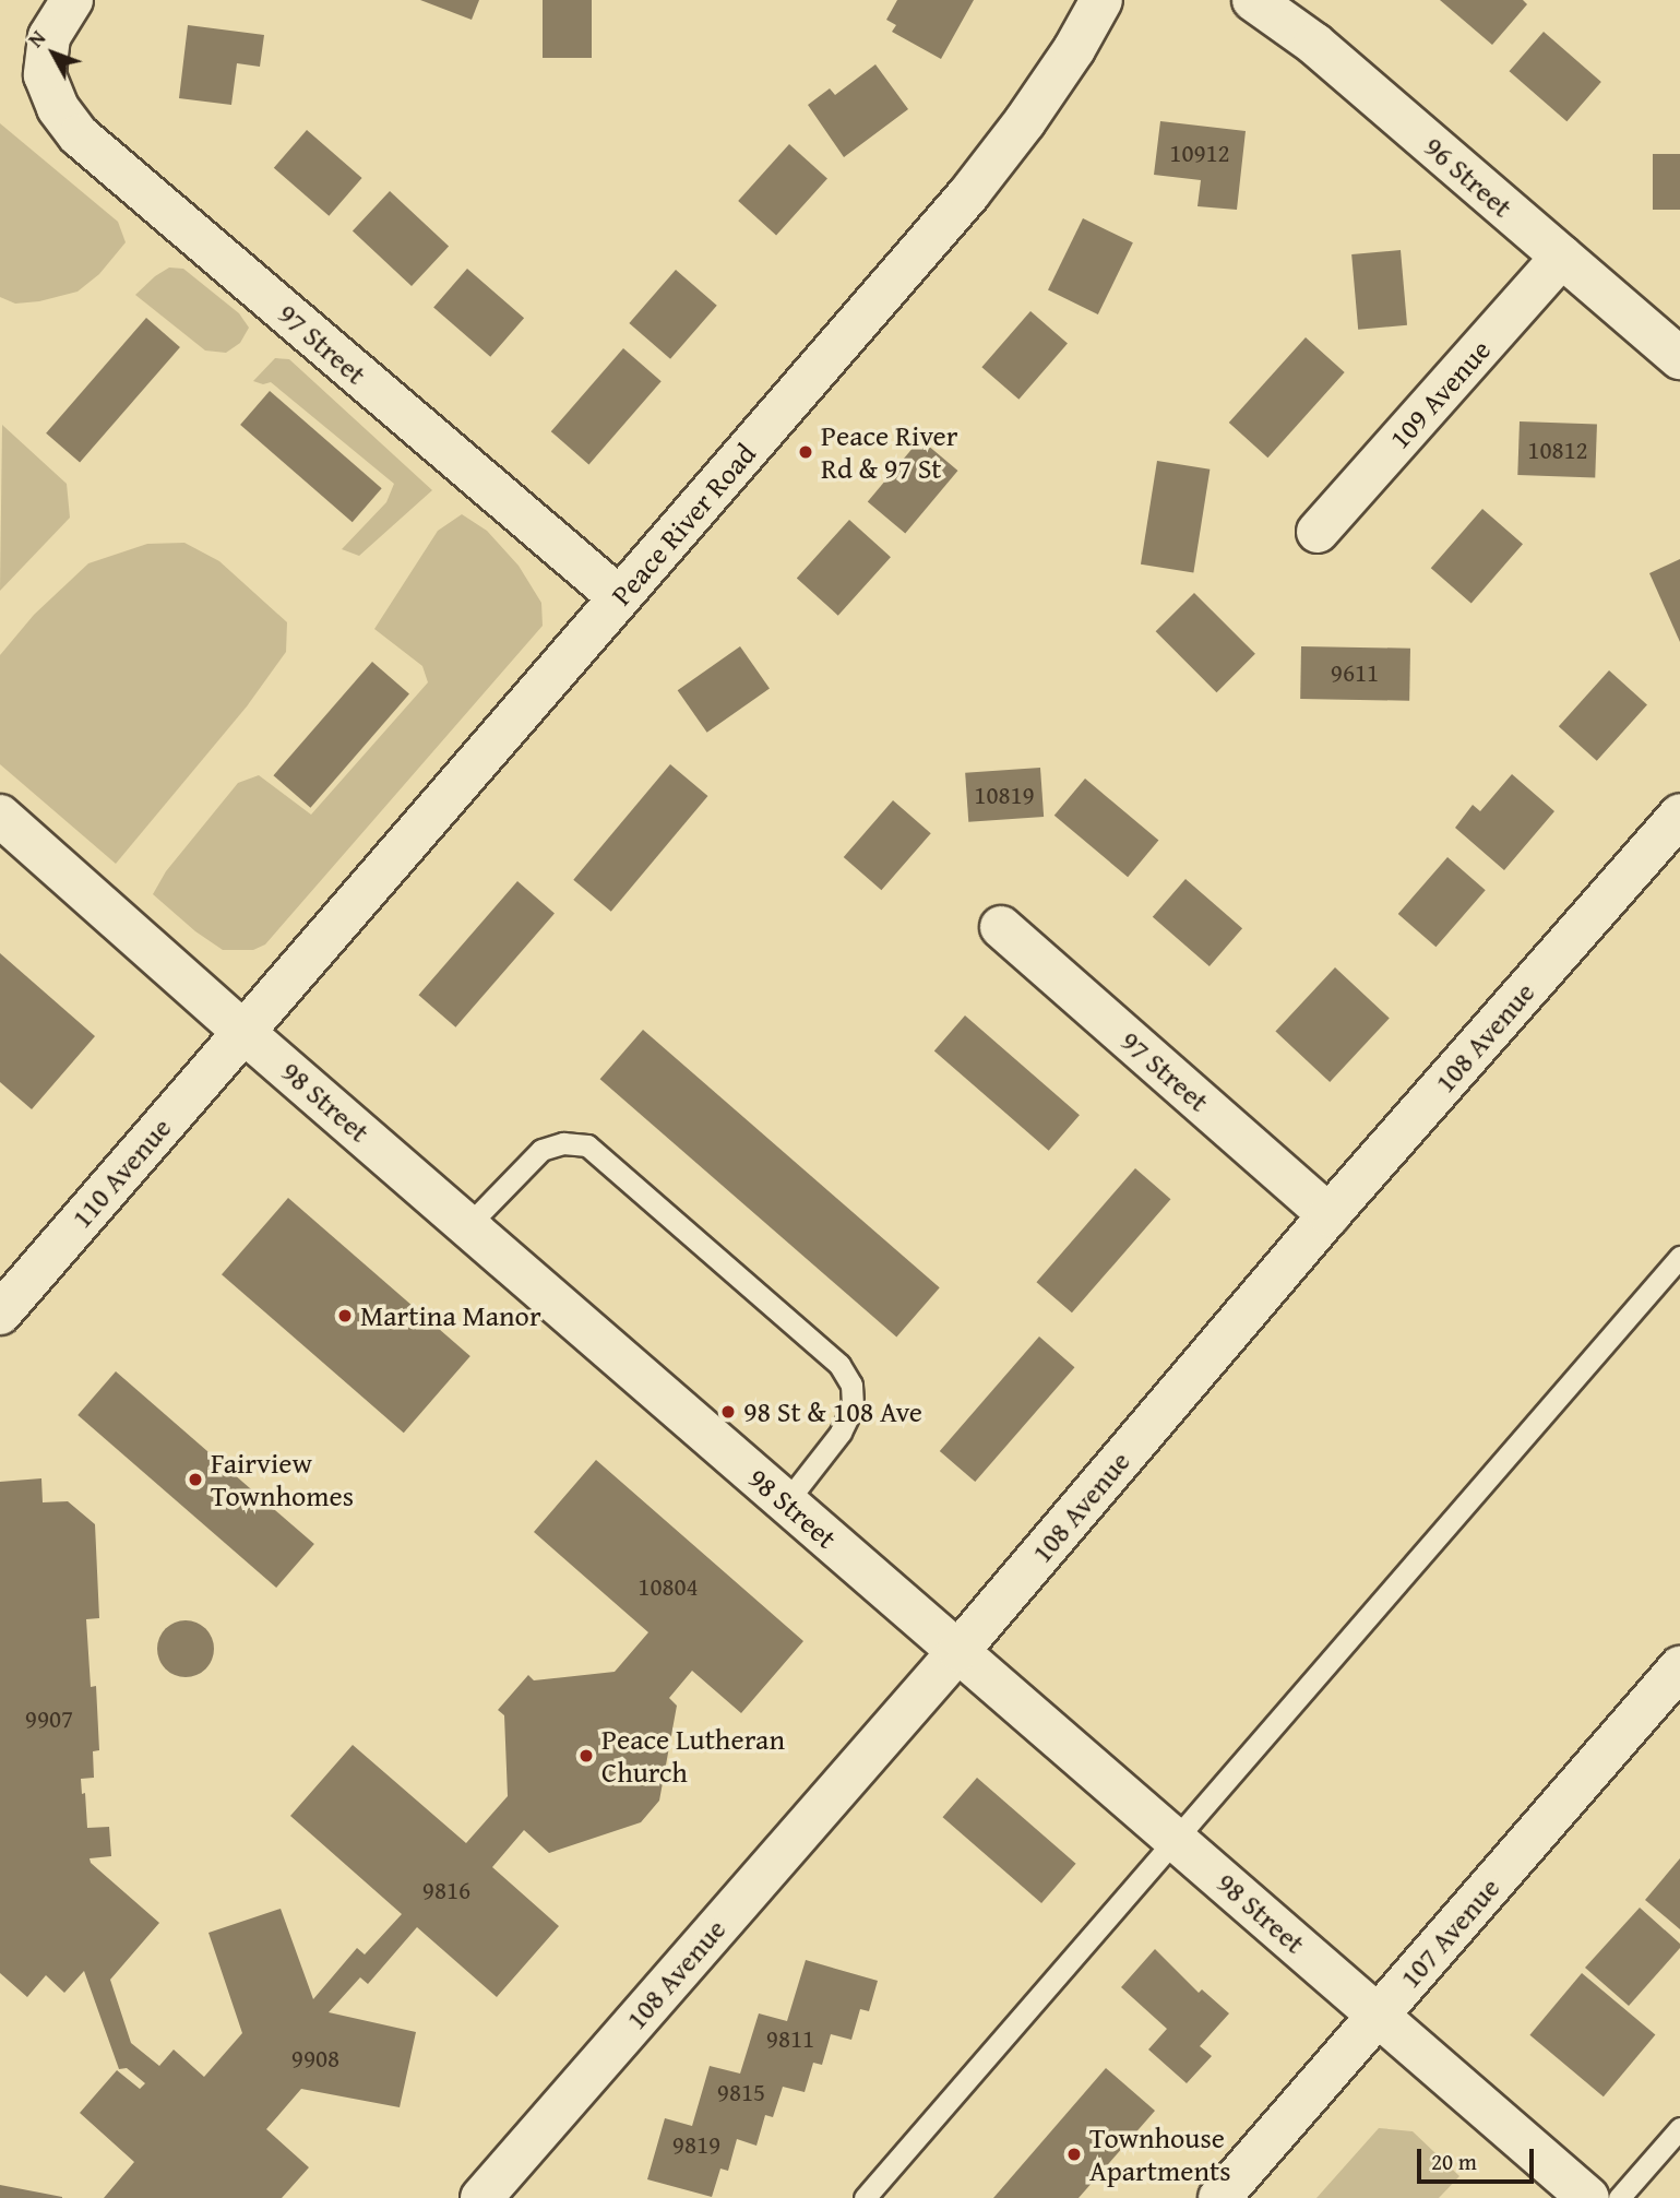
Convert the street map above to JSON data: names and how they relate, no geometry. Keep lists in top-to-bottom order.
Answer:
{
  "streets": {
    "street": [
      "96 Street",
      "97 Street",
      "109 Avenue",
      "Peace River Road",
      "108 Avenue",
      "98 Street",
      "110 Avenue",
      "107 Avenue"
    ]
  },
  "crossings": [
    ["96 Street", "109 Avenue"],
    ["97 Street", "Peace River Road"],
    ["97 Street", "108 Avenue"],
    ["Peace River Road", "98 Street"],
    ["Peace River Road", "110 Avenue"],
    ["108 Avenue", "98 Street"],
    ["98 Street", "110 Avenue"],
    ["98 Street", "107 Avenue"]
  ],
  "places": [
    "Peace River Rd & 97 St",
    "Martina Manor",
    "98 St & 108 Ave",
    "Fairview Townhomes",
    "Peace Lutheran Church",
    "Townhouse Apartments"
  ],
  "house_numbers": [
    "10912",
    "10812",
    "9611",
    "10819",
    "10804",
    "9907",
    "9816",
    "9811",
    "9908",
    "9815",
    "9819"
  ],
  "scale_bar": "20 m",
  "north": "top left"
}
